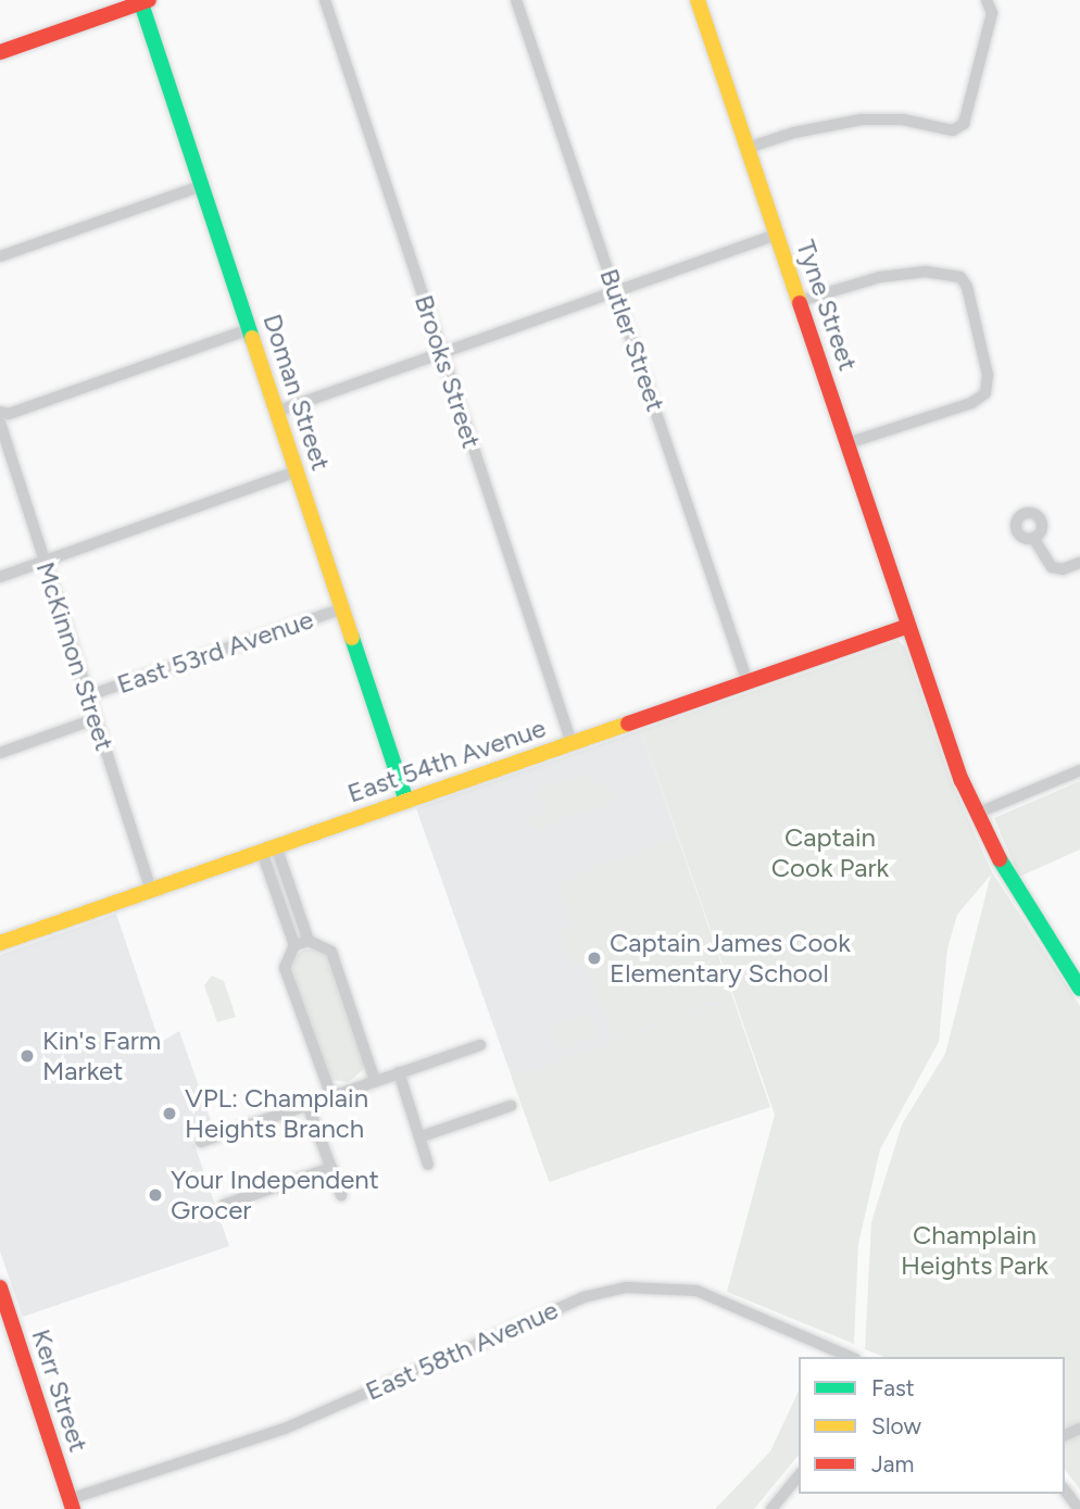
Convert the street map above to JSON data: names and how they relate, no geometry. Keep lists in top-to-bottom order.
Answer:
{
  "streets": {
    "street": [
      "Tyne Street",
      "Butler Street",
      "Brooks Street",
      "Doman Street",
      "East 53rd Avenue",
      "McKinnon Street",
      "East 54th Avenue",
      "East 58th Avenue",
      "Kerr Street"
    ]
  },
  "crossings": [
    ["Tyne Street", "East 54th Avenue"],
    ["Butler Street", "East 54th Avenue"],
    ["Brooks Street", "East 54th Avenue"],
    ["Doman Street", "East 53rd Avenue"],
    ["Doman Street", "East 54th Avenue"],
    ["East 53rd Avenue", "McKinnon Street"],
    ["McKinnon Street", "East 54th Avenue"],
    ["East 58th Avenue", "Kerr Street"]
  ],
  "parks": ["Captain Cook Park", "Champlain Heights Park"],
  "places": [
    "Captain James Cook Elementary School",
    "Kin's Farm Market",
    "VPL: Champlain Heights Branch",
    "Your Independent Grocer"
  ],
  "legend": ["Fast", "Slow", "Jam"]
}
